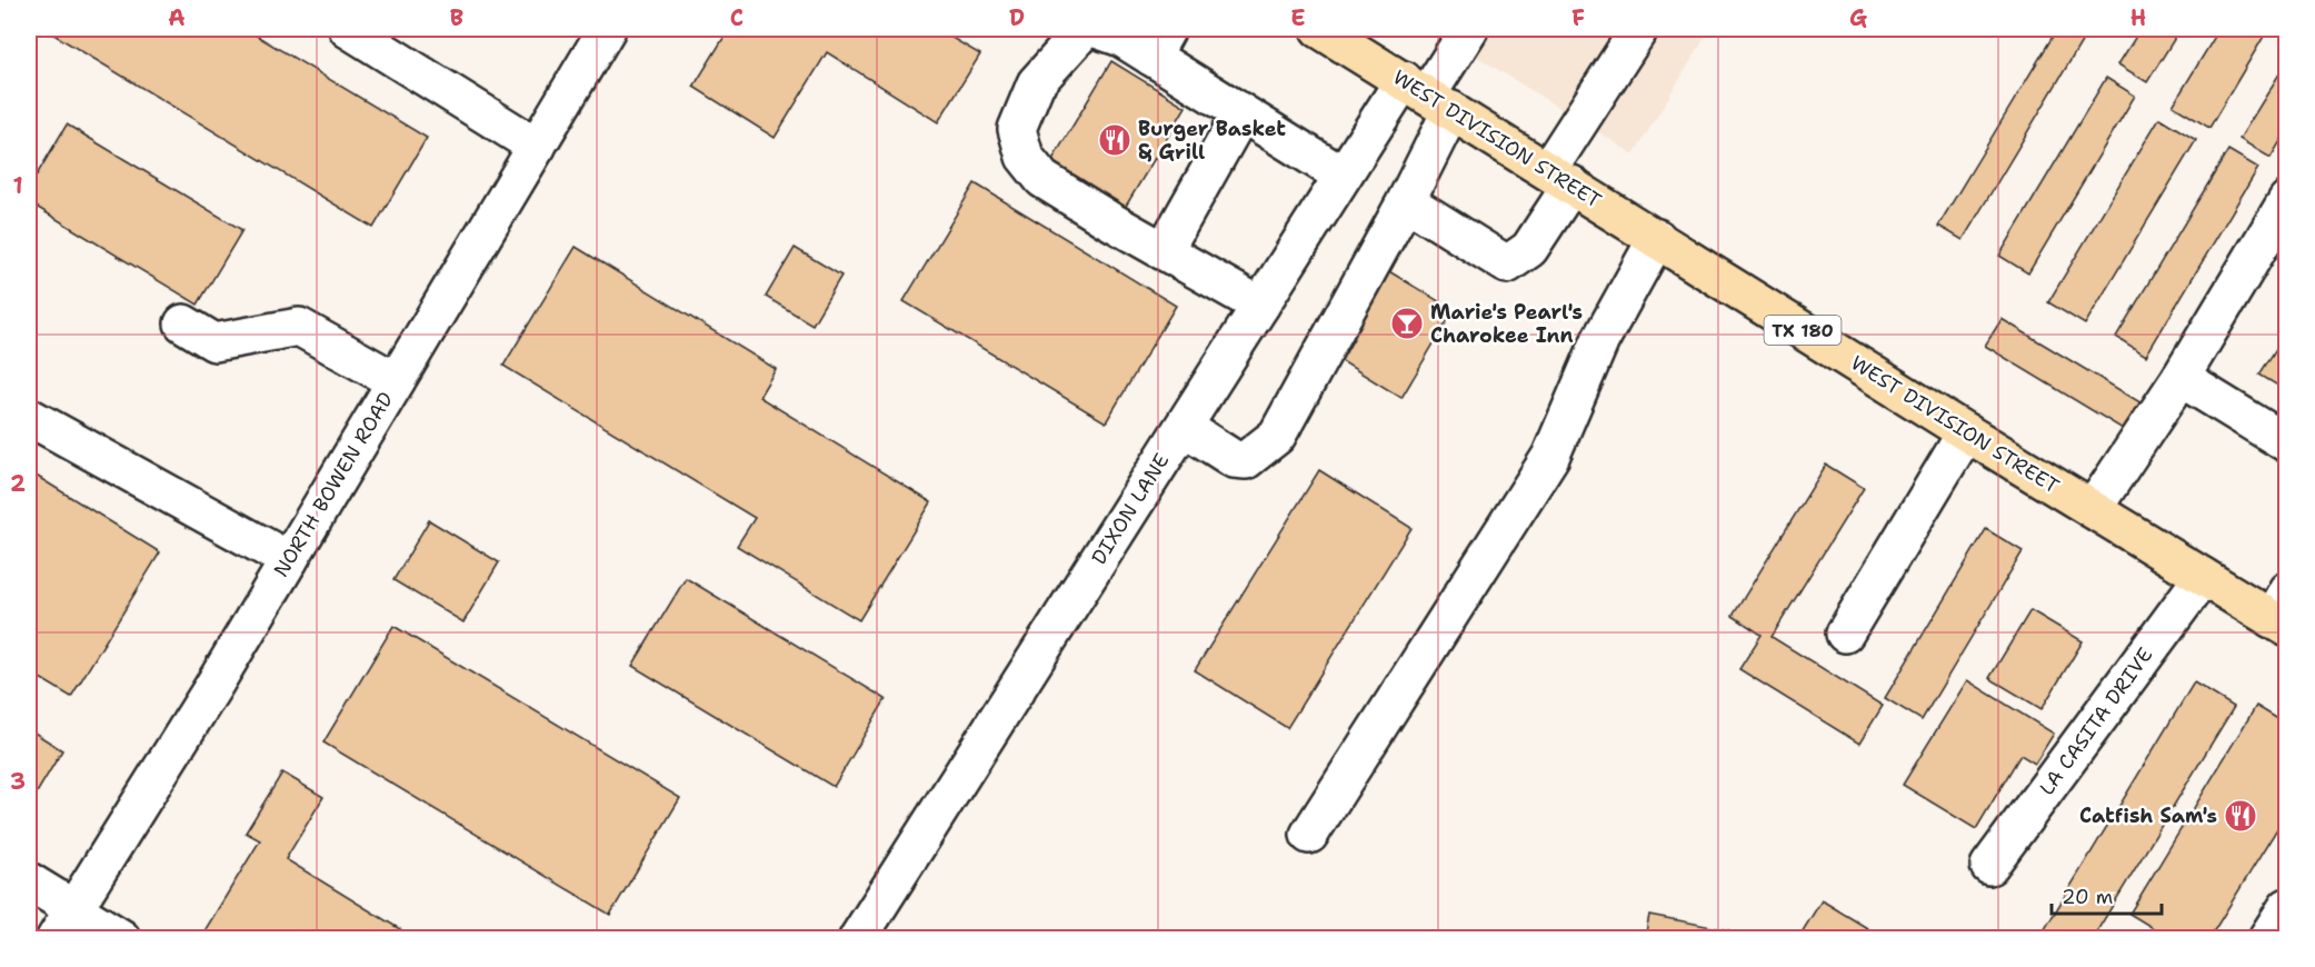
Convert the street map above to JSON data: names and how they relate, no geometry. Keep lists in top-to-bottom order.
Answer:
{
  "streets": {
    "main road": ["WEST DIVISION STREET", "TX 180"],
    "street": ["NORTH BOWEN ROAD", "DIXON LANE", "LA CASITA DRIVE"]
  },
  "crossings": [
    ["WEST DIVISION STREET", "DIXON LANE"],
    ["WEST DIVISION STREET", "LA CASITA DRIVE"]
  ],
  "places": {
    "restaurant": ["Burger Basket & Grill", "Catfish Sam's"],
    "bar": ["Marie's Pearl's Charokee Inn"]
  },
  "scale_bar": "20 m",
  "grid": {
    "columns": [
      "A",
      "B",
      "C",
      "D",
      "E",
      "F",
      "G",
      "H"
    ],
    "rows": ["1", "2", "3"]
  }
}
